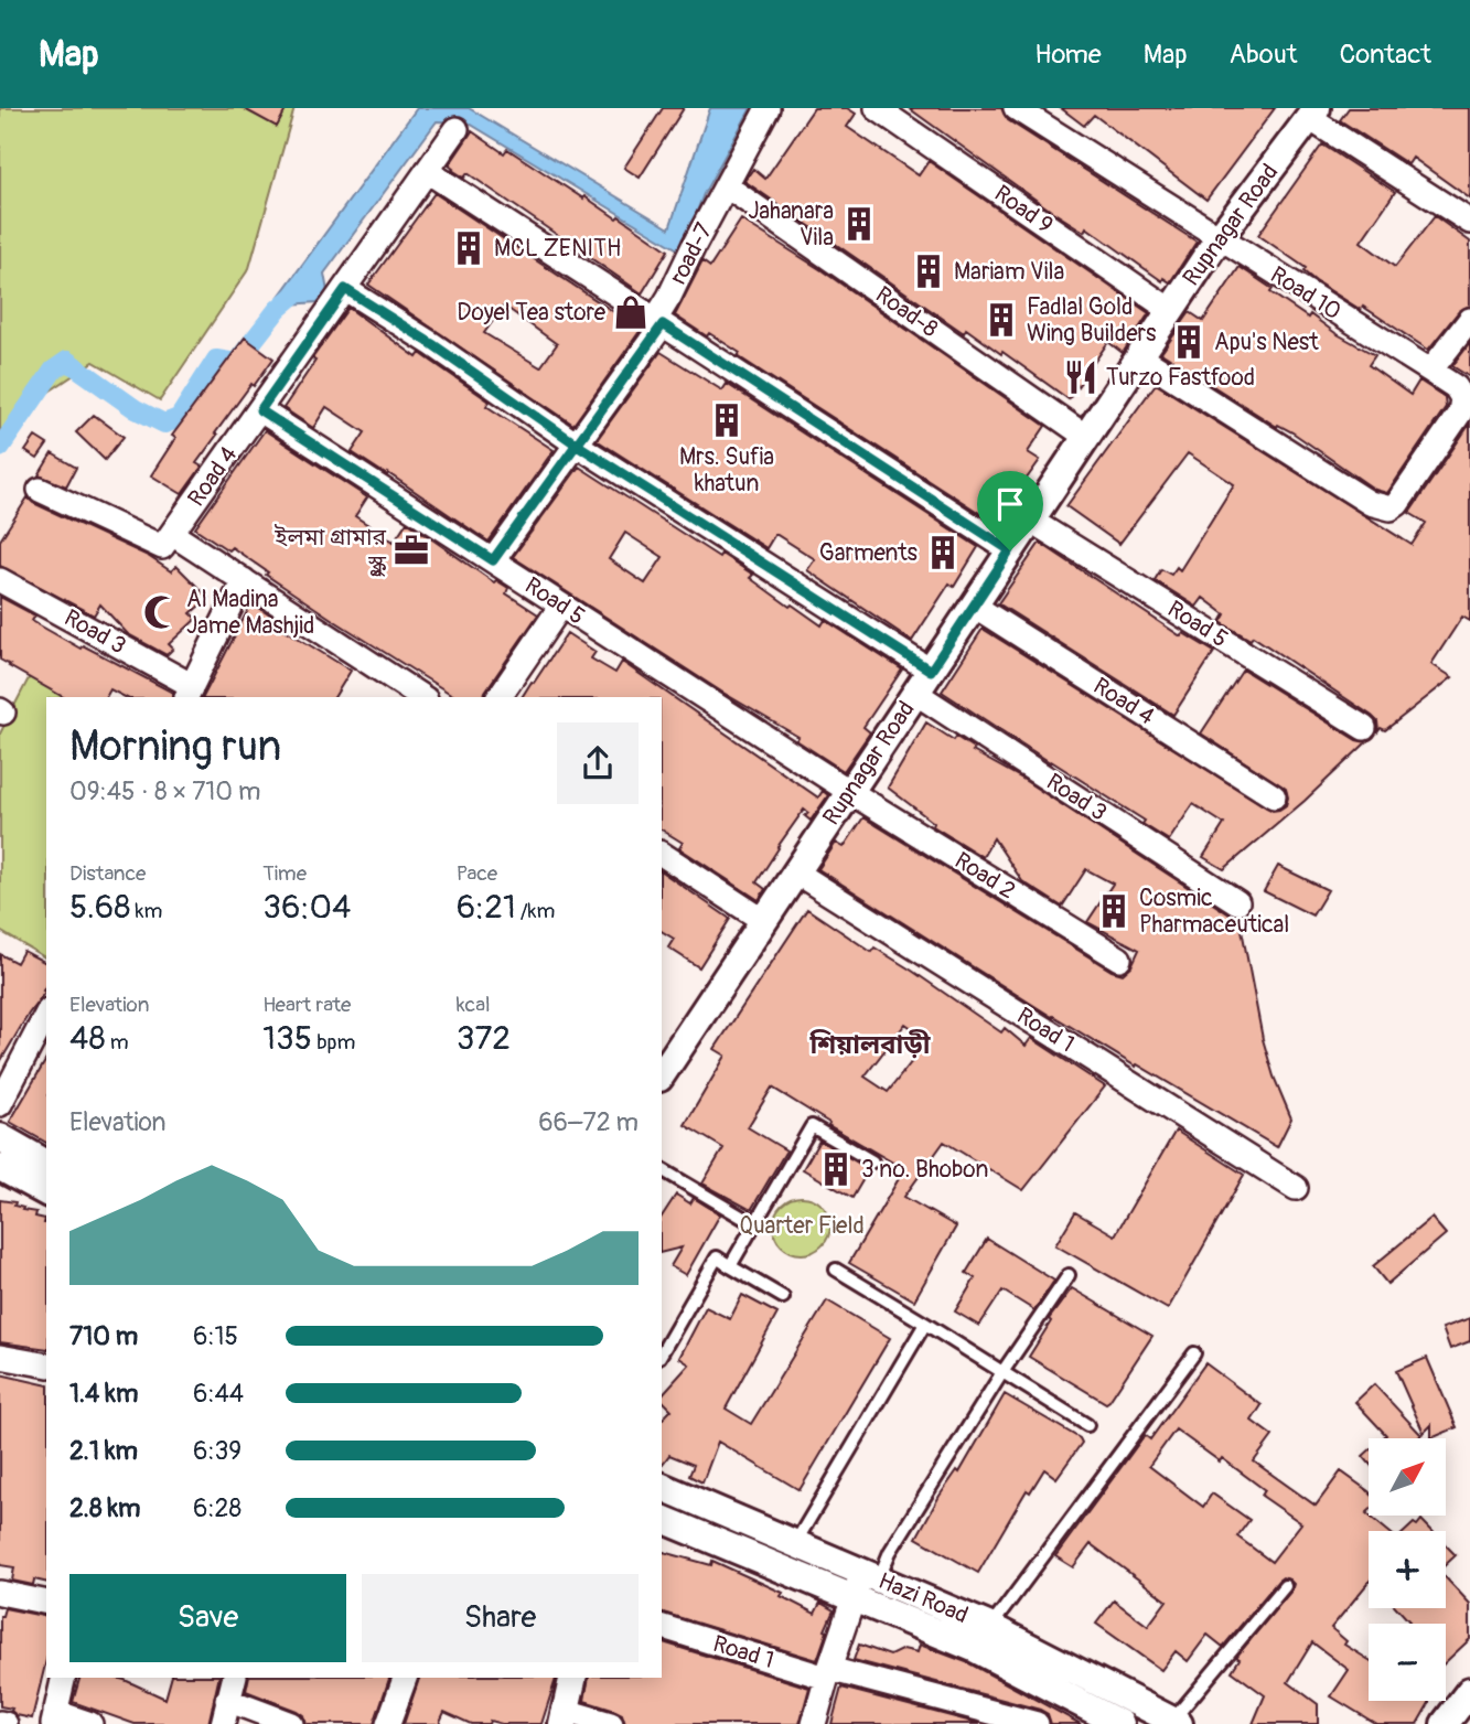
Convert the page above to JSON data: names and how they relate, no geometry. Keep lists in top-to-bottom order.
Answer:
{
  "streets": {
    "street": [
      "Road 9",
      "Rupnagar Road",
      "road-7",
      "Road 10",
      "Road-8",
      "Road 4",
      "Road 5",
      "Road 3",
      "Road 2",
      "Road 1",
      "Hazi Road"
    ]
  },
  "crossings": [
    ["Road 9", "Rupnagar Road"],
    ["Rupnagar Road", "Road 10"],
    ["Rupnagar Road", "Road-8"],
    ["Rupnagar Road", "Road 4"],
    ["Rupnagar Road", "Road 5"],
    ["Rupnagar Road", "Road 3"],
    ["Rupnagar Road", "Road 2"],
    ["Rupnagar Road", "Road 1"],
    ["road-7", "Road-8"],
    ["road-7", "Road 5"],
    ["Road 4", "Road 5"],
    ["Road 5", "Road 2"]
  ],
  "districts": ["শিয়ালবাড়ী"],
  "parks": ["Quarter Field"],
  "places": {
    "building": [
      "Jahanara Vila",
      "MCL ZENITH",
      "Mariam Vila",
      "Fadlal Gold Wing Builders",
      "Apu's Nest",
      "Mrs. Sufia khatun",
      "Garments",
      "Cosmic Pharmaceutical",
      "3 no. Bhobon"
    ],
    "shop": ["Doyel Tea store"],
    "restaurant": ["Turzo Fastfood"],
    "office": ["ইলমা গ্রামার স্কুল"],
    "mosque": ["Al Madina Jame Mashjid"]
  },
  "north": "top right",
  "page": {
    "header": "Map",
    "nav": [
      "Home",
      "Map",
      "About",
      "Contact"
    ],
    "heading": ["Morning run", "09:45 · 8 × 710 m"],
    "stats": [
      ["Distance", "5.68 km"],
      ["Time", "36:04"],
      ["Pace", "6:21 /km"],
      ["Elevation", "48 m"],
      ["Heart rate", "135 bpm"],
      ["kcal", "372"]
    ],
    "chart": ["Elevation", "66–72 m"],
    "list": [
      {
        "name": "710 m",
        "note": "6:15"
      },
      {
        "name": "1.4 km",
        "note": "6:44"
      },
      {
        "name": "2.1 km",
        "note": "6:39"
      },
      {
        "name": "2.8 km",
        "note": "6:28"
      }
    ],
    "map_buttons": ["+", "−"],
    "buttons": ["Save", "Share"]
  }
}
